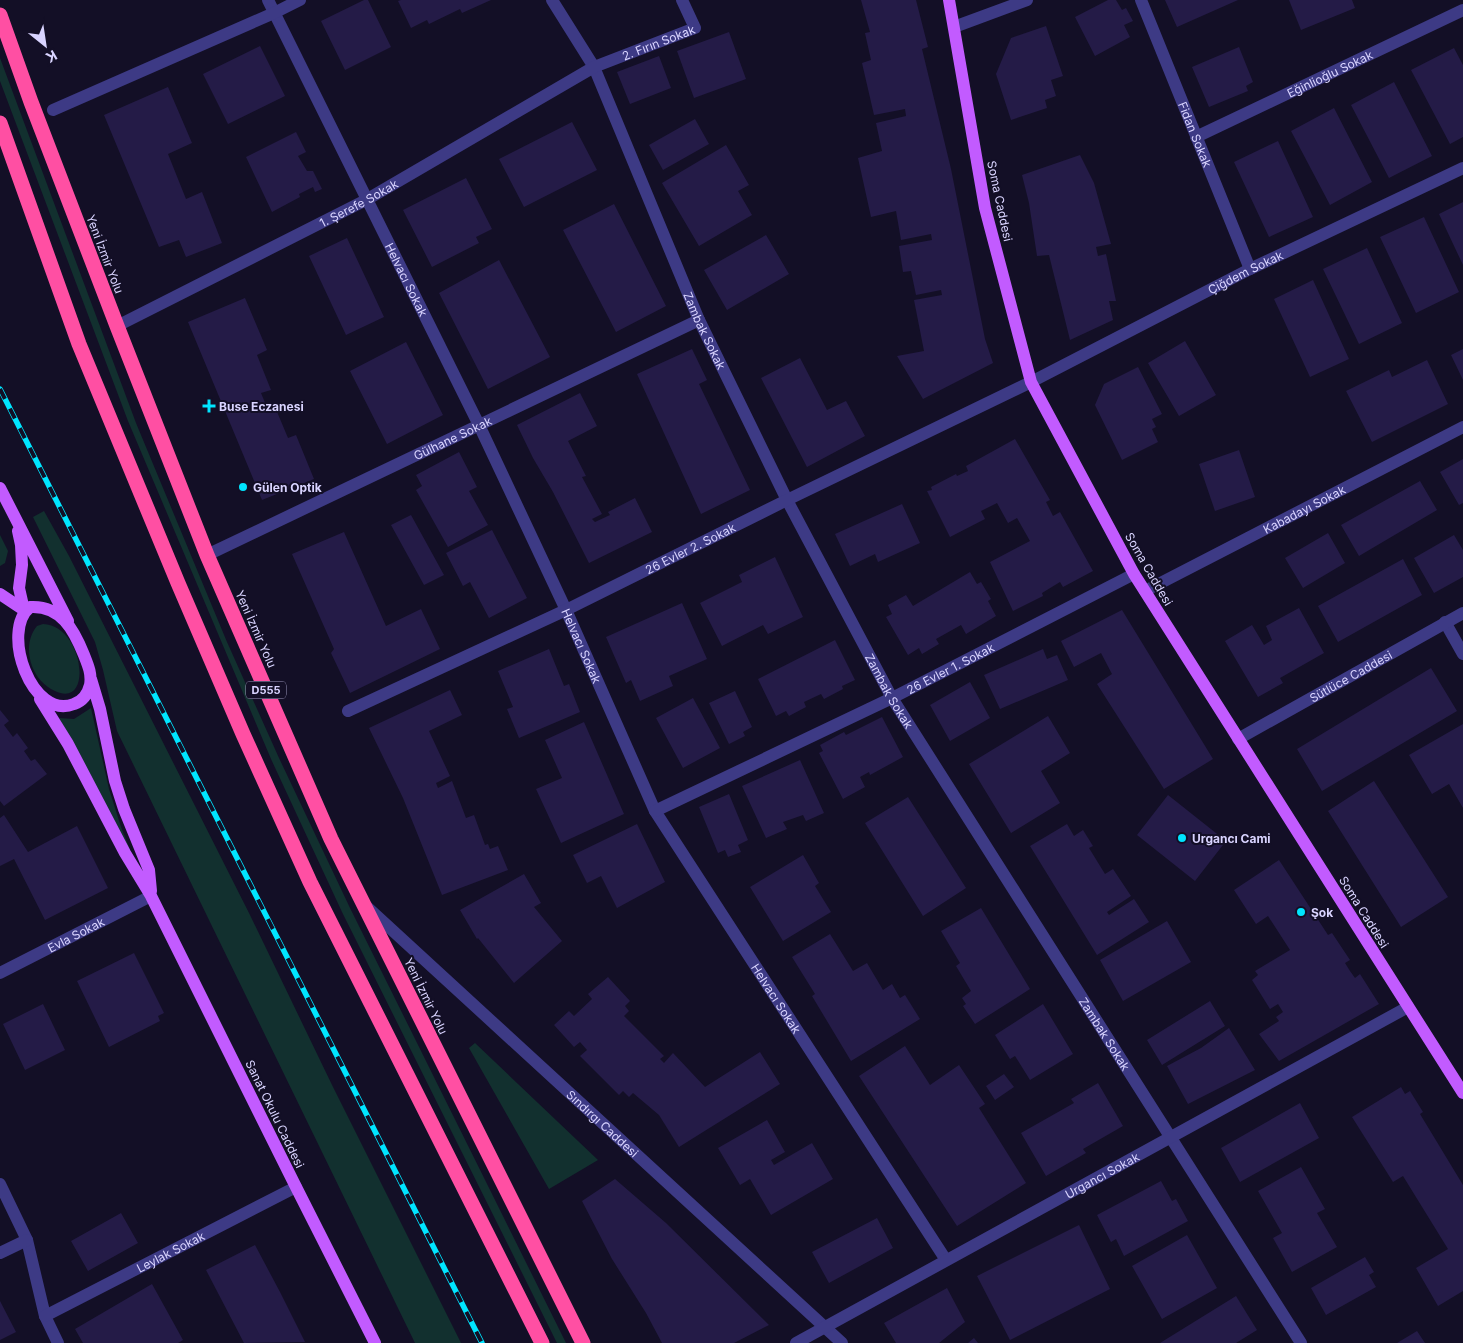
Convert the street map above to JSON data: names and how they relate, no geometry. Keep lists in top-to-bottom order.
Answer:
{
  "streets": {
    "highway": ["Yeni İzmir Yolu", "D555"],
    "main road": ["Soma Caddesi", "Sanat Okulu Caddesi"],
    "street": [
      "2. Fırın Sokak",
      "Eğinlioğlu Sokak",
      "Fidan Sokak",
      "1. Şerefe Sokak",
      "Çiğdem Sokak",
      "Helvacı Sokak",
      "Zambak Sokak",
      "Gülhane Sokak",
      "Kabadayı Sokak",
      "26 Evler 2. Sokak",
      "26 Evler 1. Sokak",
      "Sütlüce Caddesi",
      "Evla Sokak",
      "Sındırgı Caddesi",
      "Urgancı Sokak",
      "Leylak Sokak"
    ]
  },
  "crossings": [
    ["2. Fırın Sokak", "1. Şerefe Sokak"],
    ["2. Fırın Sokak", "Zambak Sokak"],
    ["Eğinlioğlu Sokak", "Fidan Sokak"],
    ["Fidan Sokak", "Çiğdem Sokak"],
    ["Soma Caddesi", "Çiğdem Sokak"],
    ["Soma Caddesi", "Kabadayı Sokak"],
    ["Soma Caddesi", "26 Evler 2. Sokak"],
    ["Soma Caddesi", "26 Evler 1. Sokak"],
    ["Soma Caddesi", "Sütlüce Caddesi"],
    ["Soma Caddesi", "Urgancı Sokak"],
    ["1. Şerefe Sokak", "Yeni İzmir Yolu"],
    ["1. Şerefe Sokak", "Helvacı Sokak"],
    ["1. Şerefe Sokak", "Zambak Sokak"],
    ["Yeni İzmir Yolu", "Gülhane Sokak"],
    ["Yeni İzmir Yolu", "Sındırgı Caddesi"],
    ["Çiğdem Sokak", "26 Evler 2. Sokak"],
    ["Helvacı Sokak", "Gülhane Sokak"],
    ["Helvacı Sokak", "26 Evler 2. Sokak"],
    ["Helvacı Sokak", "26 Evler 1. Sokak"],
    ["Helvacı Sokak", "Urgancı Sokak"],
    ["Zambak Sokak", "Gülhane Sokak"],
    ["Zambak Sokak", "26 Evler 2. Sokak"],
    ["Zambak Sokak", "26 Evler 1. Sokak"],
    ["Zambak Sokak", "Urgancı Sokak"],
    ["Evla Sokak", "Sanat Okulu Caddesi"],
    ["Sanat Okulu Caddesi", "Leylak Sokak"],
    ["Sındırgı Caddesi", "Urgancı Sokak"]
  ],
  "places": {
    "health": ["Buse Eczanesi"],
    "other": ["Gülen Optik", "Urgancı Cami", "Şok"]
  },
  "north": "bottom right"
}
